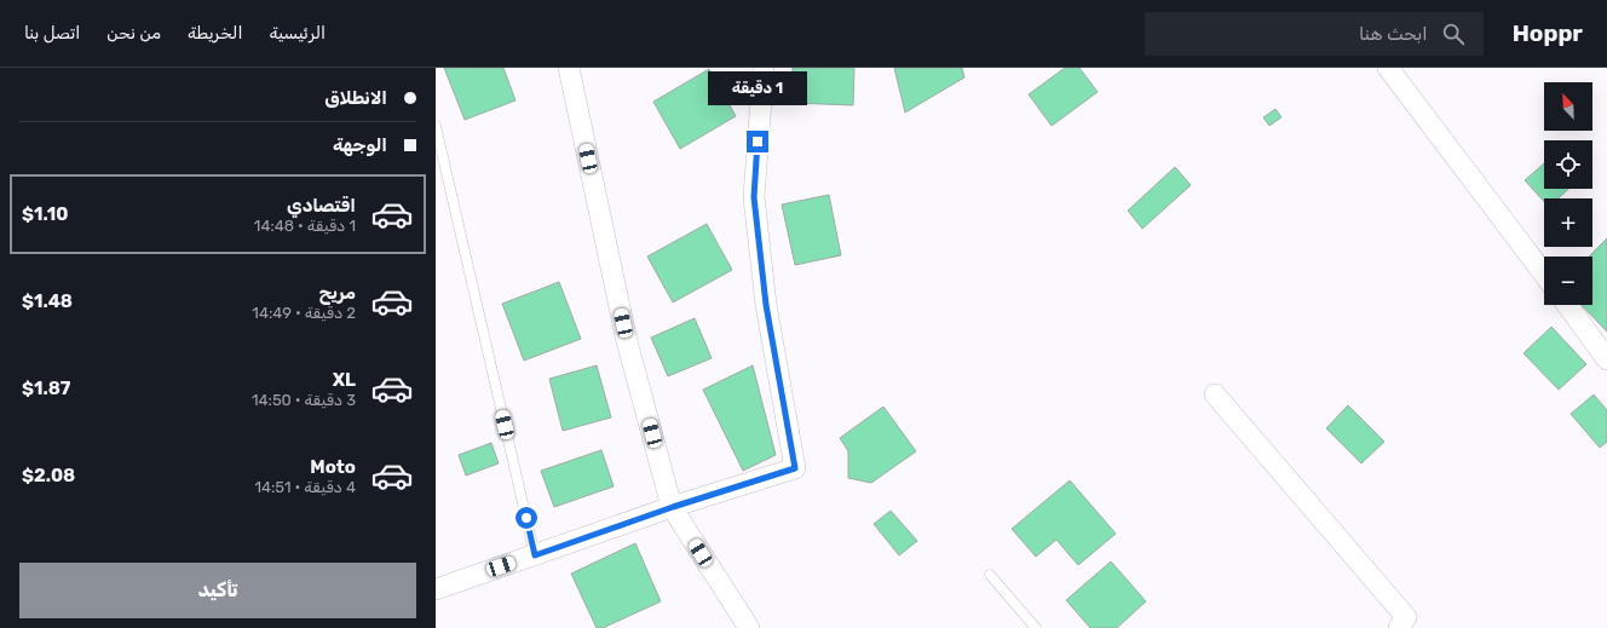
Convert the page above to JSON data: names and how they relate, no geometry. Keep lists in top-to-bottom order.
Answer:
{
  "north": "top left",
  "page": {
    "header": "Hoppr",
    "search": "ابحث هنا",
    "nav": [
      "الرئيسية",
      "الخريطة",
      "من نحن",
      "اتصل بنا"
    ],
    "banner": ["الانطلاق", "الوجهة"],
    "bubble": "1 دقيقة",
    "map_buttons": ["+", "−"],
    "list": [
      {
        "name": "اقتصادي",
        "note": "1 دقيقة · 14:48",
        "value": "$1.10"
      },
      {
        "name": "مريح",
        "note": "2 دقيقة · 14:49",
        "value": "$1.48"
      },
      {
        "name": "XL",
        "note": "3 دقيقة · 14:50",
        "value": "$1.87"
      },
      {
        "name": "Moto",
        "note": "4 دقيقة · 14:51",
        "value": "$2.08"
      }
    ],
    "buttons": "تأكيد"
  }
}
